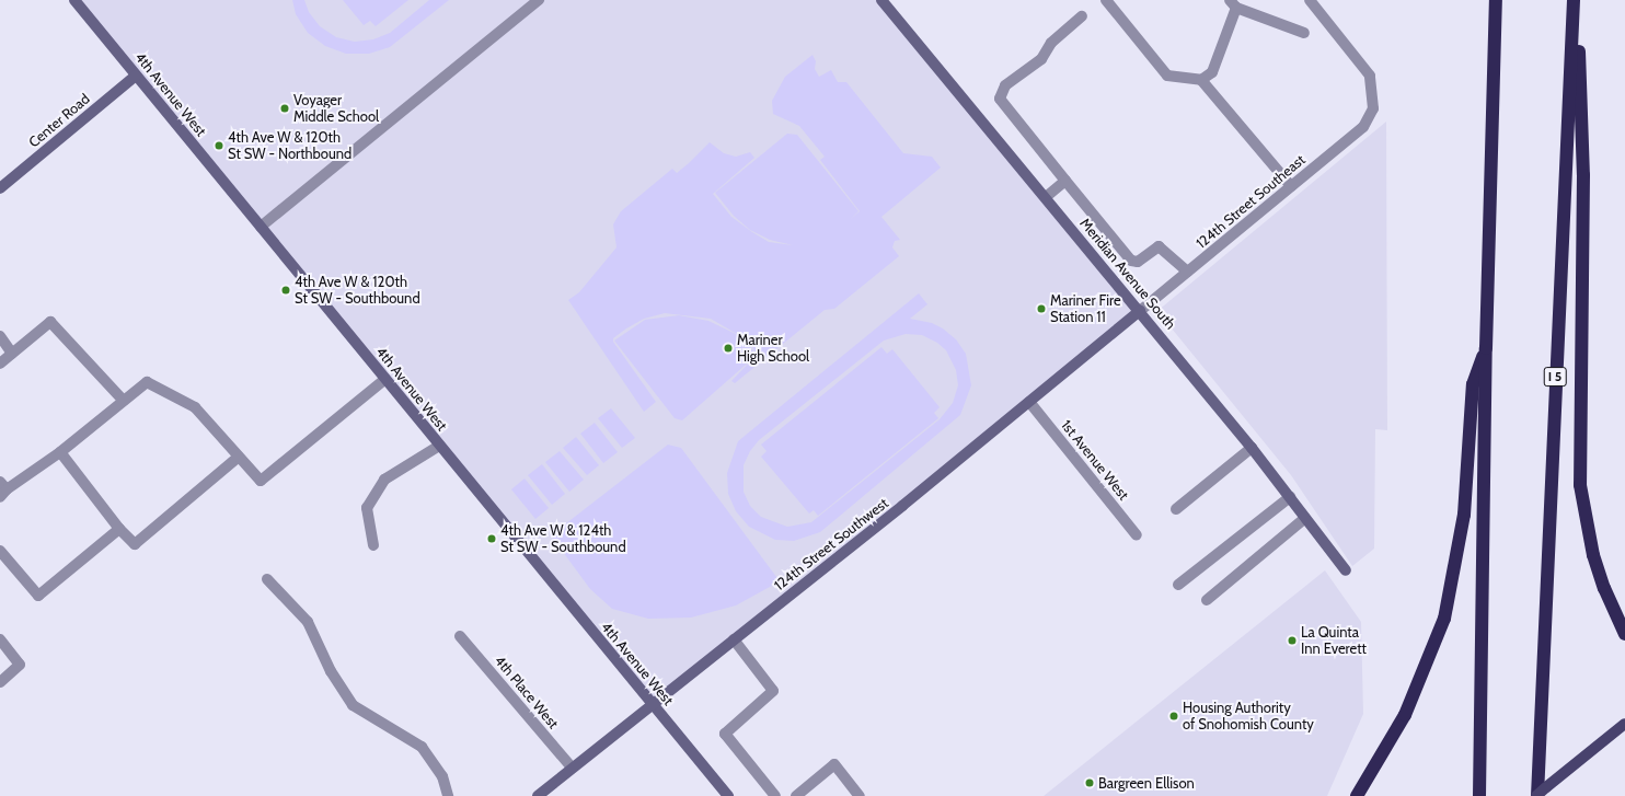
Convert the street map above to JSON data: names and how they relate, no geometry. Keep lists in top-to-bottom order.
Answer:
{
  "streets": {
    "highway": ["I 5"],
    "street": [
      "4th Avenue West",
      "Center Road",
      "124th Street Southeast",
      "Meridian Avenue South",
      "1st Avenue West",
      "124th Street Southwest",
      "4th Place West"
    ]
  },
  "crossings": [
    ["4th Avenue West", "Center Road"],
    ["4th Avenue West", "124th Street Southwest"],
    ["124th Street Southeast", "Meridian Avenue South"],
    ["124th Street Southeast", "124th Street Southwest"],
    ["Meridian Avenue South", "124th Street Southwest"],
    ["1st Avenue West", "124th Street Southwest"],
    ["124th Street Southwest", "4th Place West"]
  ],
  "places": [
    "Voyager Middle School",
    "4th Ave W & 120th St SW - Northbound",
    "4th Ave W & 120th St SW - Southbound",
    "Mariner Fire Station 11",
    "Mariner High School",
    "4th Ave W & 124th St SW - Southbound",
    "La Quinta Inn Everett",
    "Housing Authority of Snohomish County",
    "Bargreen Ellison"
  ]
}
